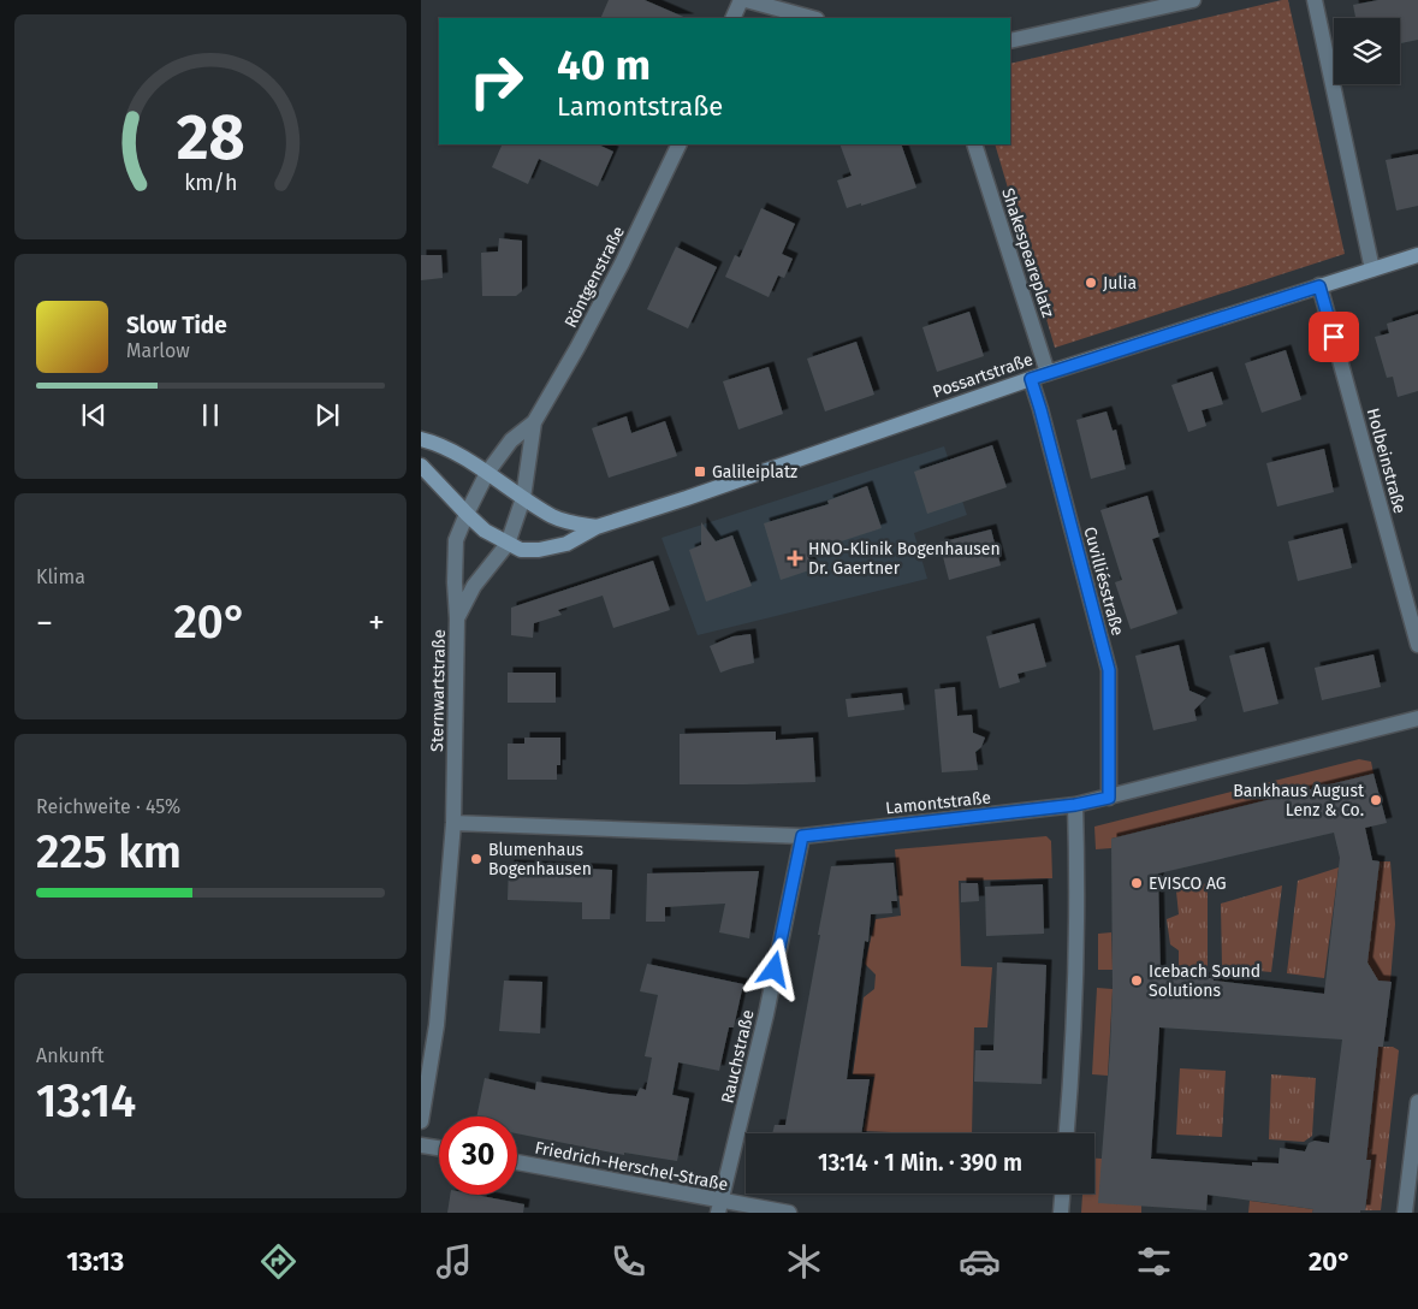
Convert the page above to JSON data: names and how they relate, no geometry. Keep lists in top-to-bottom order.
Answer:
{
  "streets": {
    "street": [
      "Shakespeareplatz",
      "Röntgenstraße",
      "Possartstraße",
      "Holbeinstraße",
      "Cuvilliésstraße",
      "Sternwartstraße",
      "Lamontstraße",
      "Rauchstraße",
      "Friedrich-Herschel-Straße"
    ]
  },
  "crossings": [
    ["Shakespeareplatz", "Possartstraße"],
    ["Possartstraße", "Holbeinstraße"],
    ["Possartstraße", "Cuvilliésstraße"],
    ["Cuvilliésstraße", "Lamontstraße"],
    ["Sternwartstraße", "Lamontstraße"],
    ["Lamontstraße", "Rauchstraße"],
    ["Rauchstraße", "Friedrich-Herschel-Straße"]
  ],
  "places": {
    "other": [
      "Julia",
      "Bankhaus August Lenz & Co.",
      "Blumenhaus Bogenhausen",
      "EVISCO AG",
      "Icebach Sound Solutions"
    ],
    "transit": ["Galileiplatz"],
    "health": ["HNO-Klinik Bogenhausen Dr. Gaertner"]
  },
  "page": {
    "turn": ["40 m", "Lamontstraße"],
    "song": ["Slow Tide", "Marlow"],
    "tile": [
      "Klima",
      ["Reichweite · 45%", "225 km"],
      ["Ankunft", "13:14"]
    ],
    "heat": ["−", "20°", "+"],
    "limit": "30",
    "trip": "13:14 · 1 Min. · 390 m",
    "tabs": ["13:13", "20°"],
    "gauge": ["28", "km/h"]
  }
}
